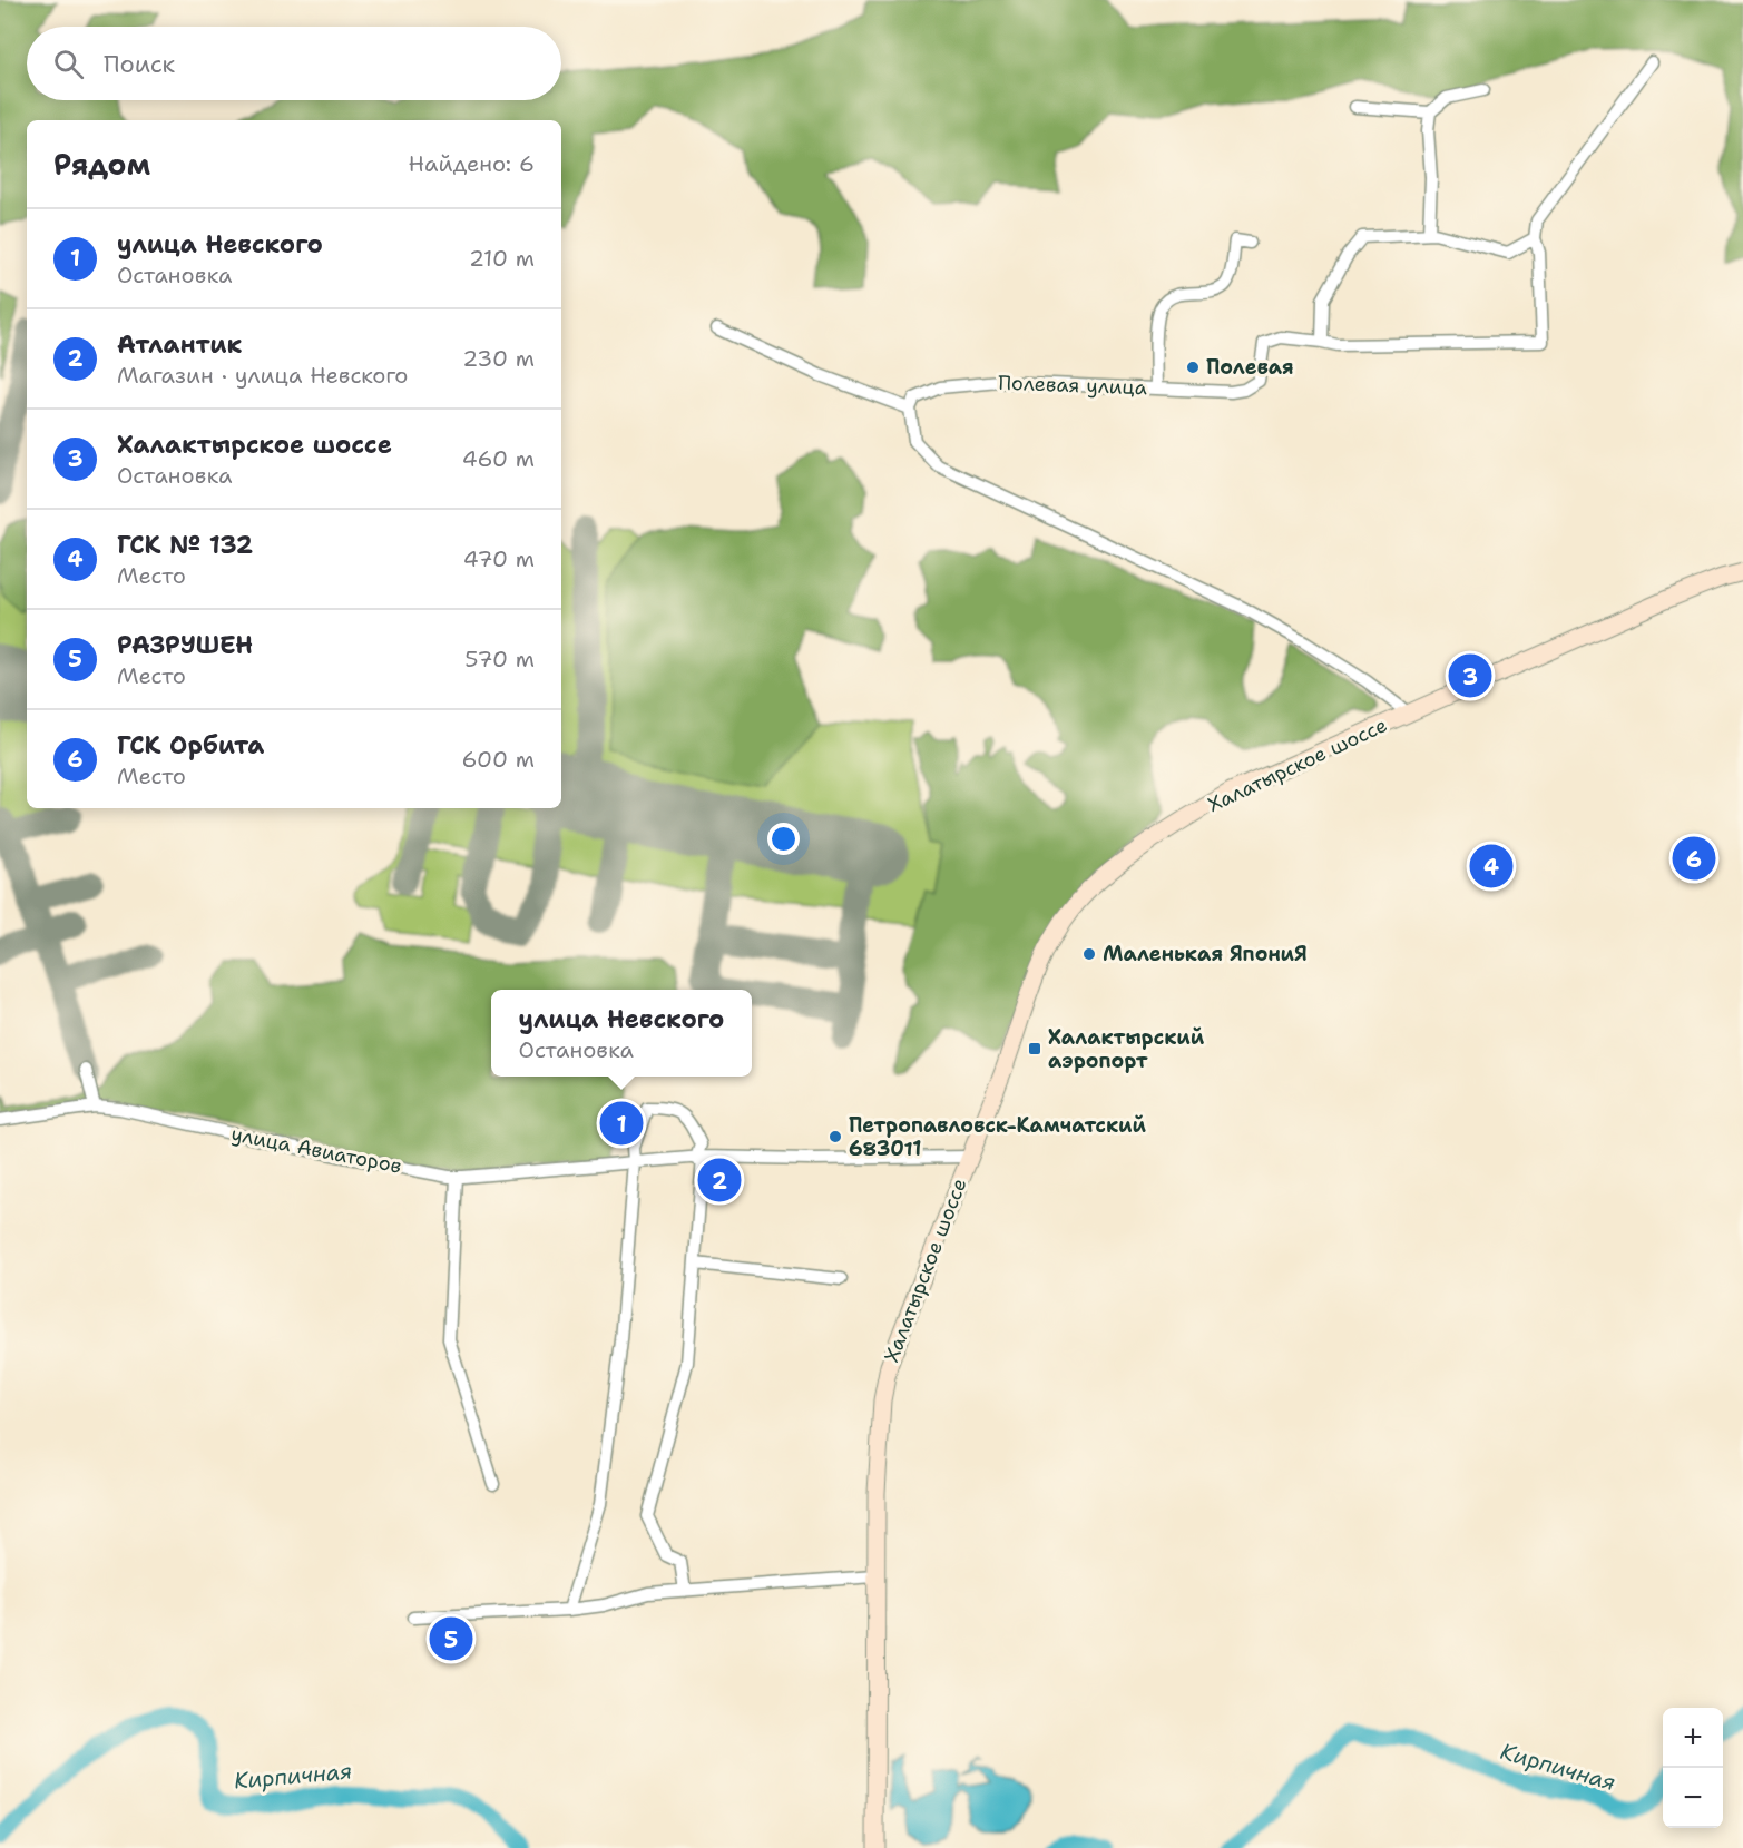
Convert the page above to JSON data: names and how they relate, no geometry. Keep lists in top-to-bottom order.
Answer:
{
  "streets": {
    "street": ["Полевая улица", "Халатырское шоссе", "улица Авиаторов"]
  },
  "crossings": [
    ["Халатырское шоссе", "улица Авиаторов"]
  ],
  "water": ["Кирпичная"],
  "places": {
    "other": ["Полевая", "Маленькая ЯпониЯ", "Петропавловск-Камчатский 683011"],
    "transit": ["Халактырский аэропорт"]
  },
  "page": {
    "search": "Поиск",
    "heading": ["Рядом", "Найдено: 6"],
    "list": [
      {
        "mark": "1",
        "name": "улица Невского",
        "note": "Остановка",
        "value": "210 m"
      },
      {
        "mark": "2",
        "name": "Атлантик",
        "note": "Магазин · улица Невского",
        "value": "230 m"
      },
      {
        "mark": "3",
        "name": "Халактырское шоссе",
        "note": "Остановка",
        "value": "460 m"
      },
      {
        "mark": "4",
        "name": "ГСК № 132",
        "note": "Место",
        "value": "470 m"
      },
      {
        "mark": "5",
        "name": "РАЗРУШЕН",
        "note": "Место",
        "value": "570 m"
      },
      {
        "mark": "6",
        "name": "ГСК Орбита",
        "note": "Место",
        "value": "600 m"
      }
    ],
    "pins": [
      "3",
      "6",
      "4",
      "1",
      "2",
      "5"
    ],
    "popup": ["улица Невского", "Остановка"],
    "map_buttons": ["+", "−"]
  }
}
